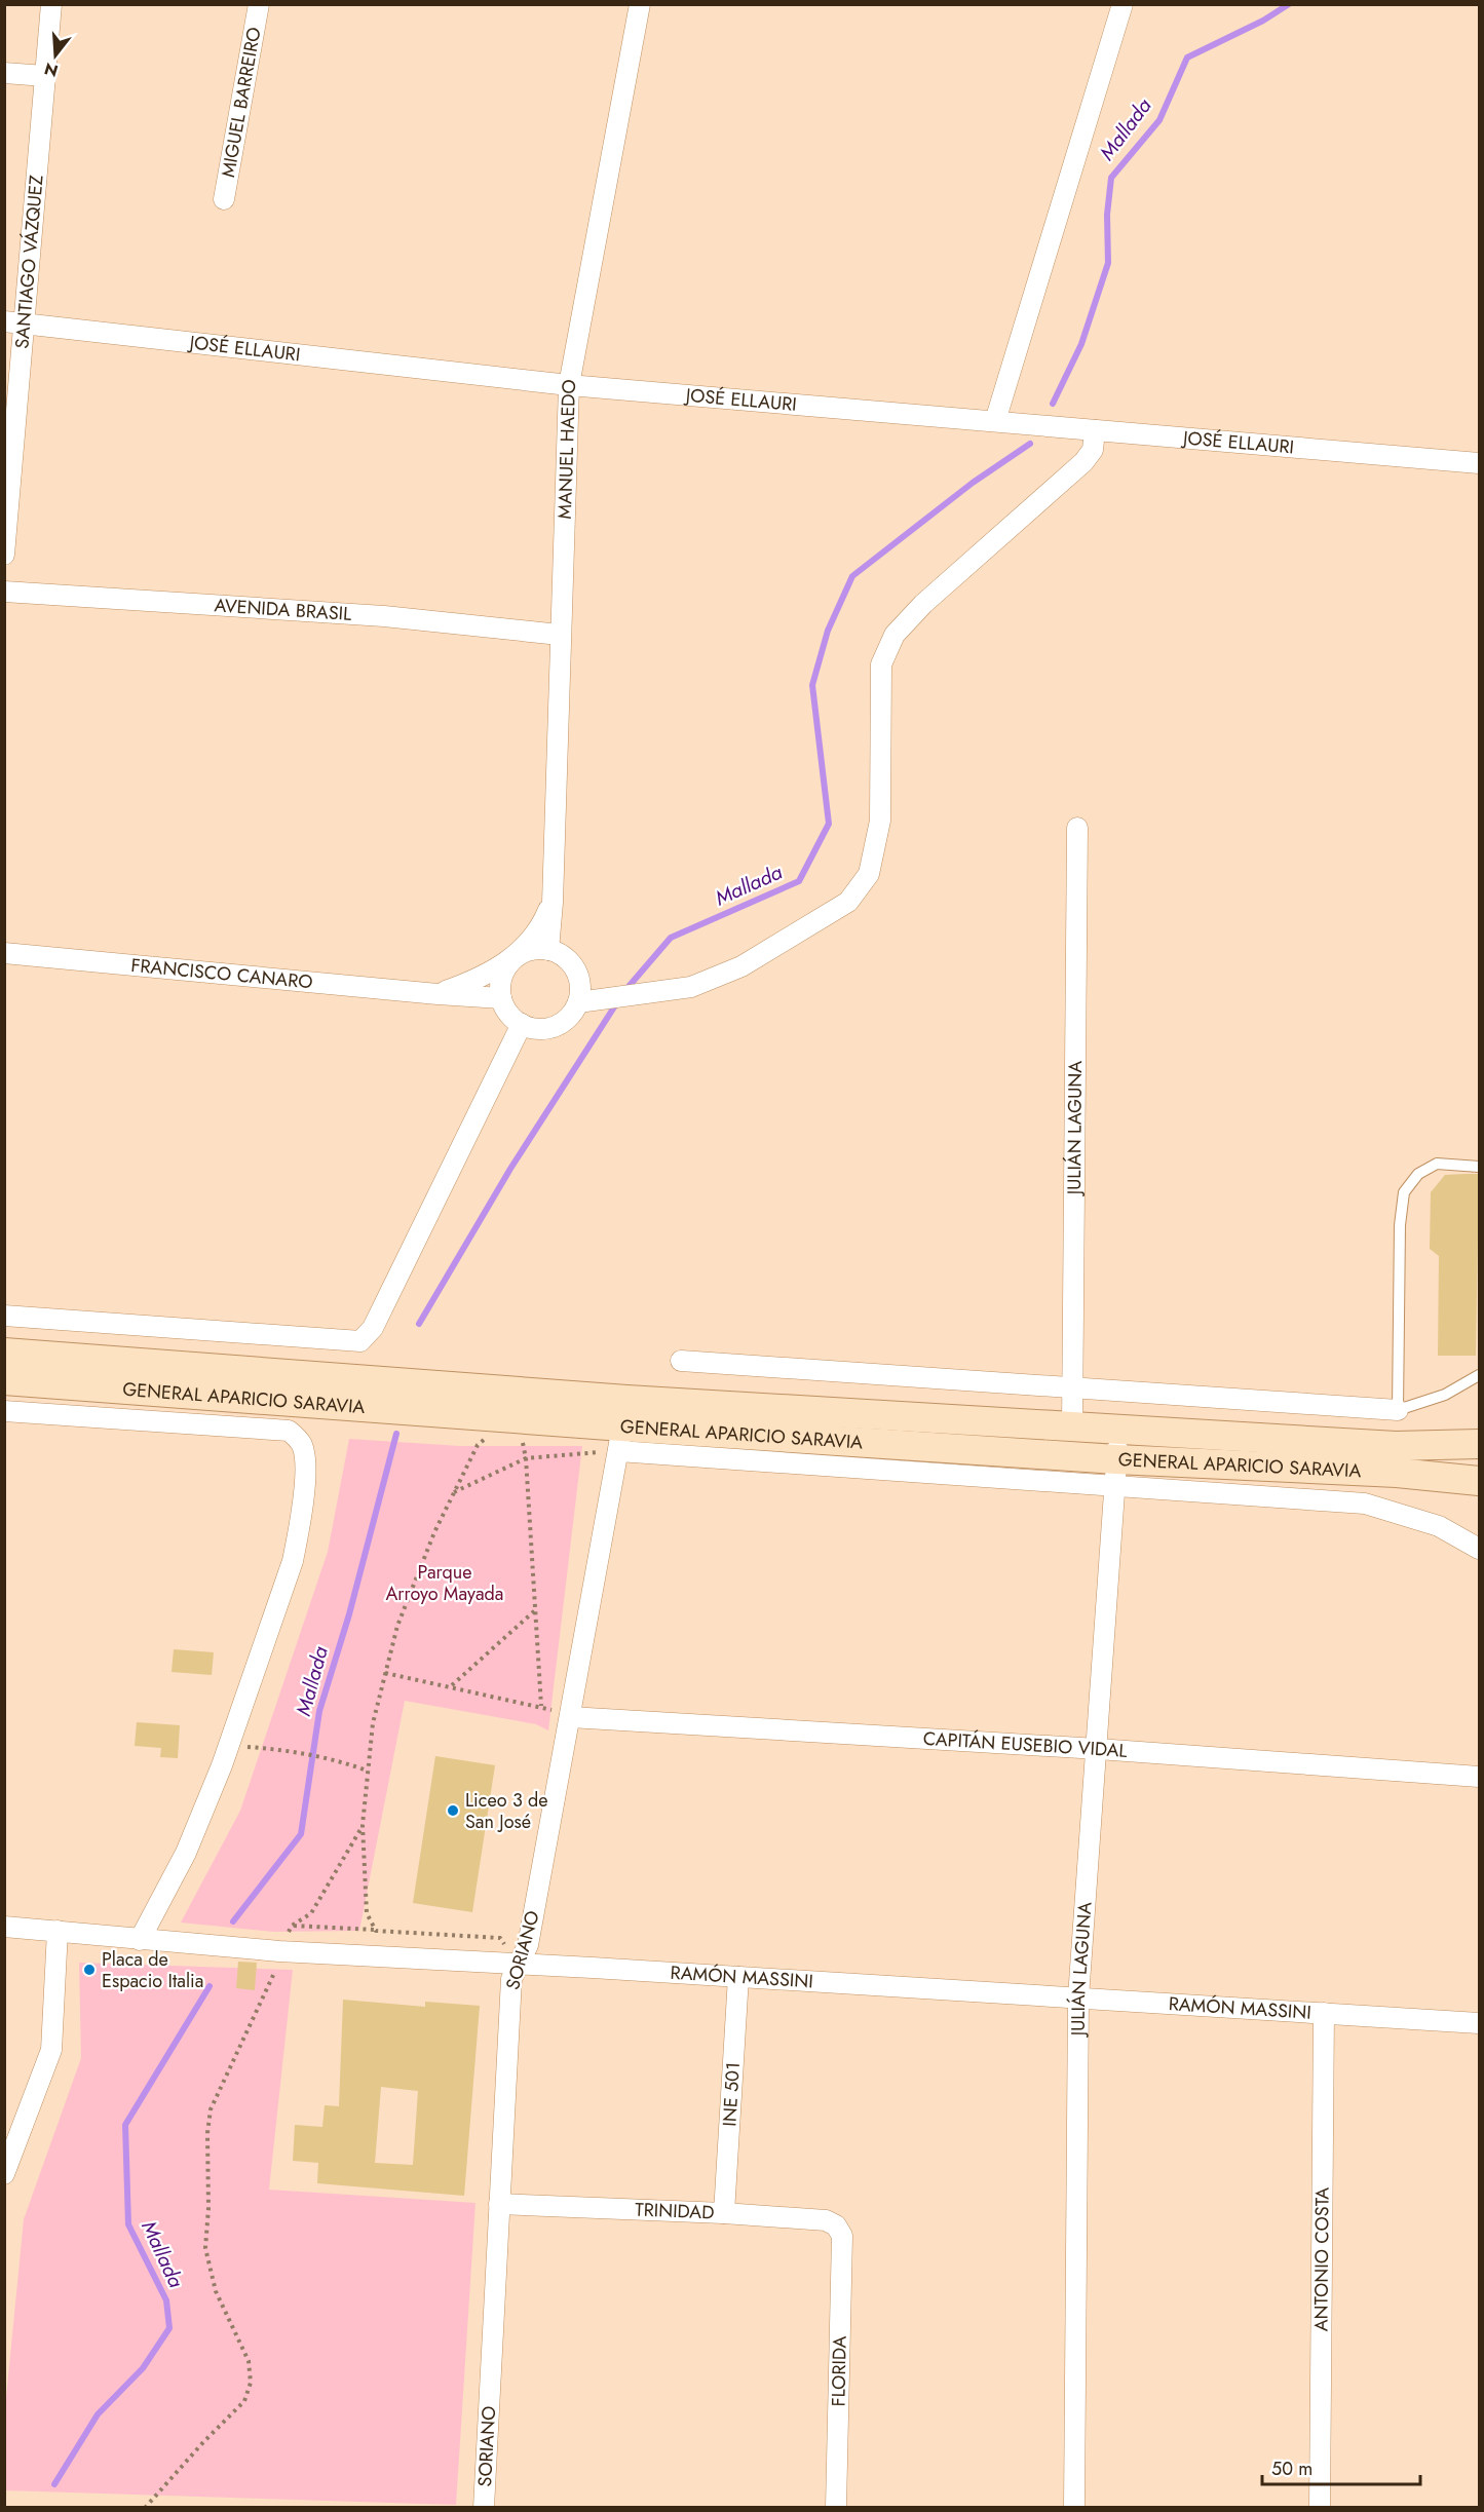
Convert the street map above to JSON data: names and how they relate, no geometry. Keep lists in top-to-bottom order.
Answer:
{
  "streets": {
    "main road": ["GENERAL APARICIO SARAVIA"],
    "street": [
      "MIGUEL BARREIRO",
      "SANTIAGO VÁZQUEZ",
      "JOSÉ ELLAURI",
      "MANUEL HAEDO",
      "AVENIDA BRASIL",
      "FRANCISCO CANARO",
      "JULIÁN LAGUNA",
      "CAPITÁN EUSEBIO VIDAL",
      "SORIANO",
      "RAMÓN MASSINI",
      "INE 501",
      "TRINIDAD",
      "ANTONIO COSTA",
      "FLORIDA"
    ]
  },
  "crossings": [
    ["SANTIAGO VÁZQUEZ", "JOSÉ ELLAURI"],
    ["JOSÉ ELLAURI", "MANUEL HAEDO"],
    ["MANUEL HAEDO", "AVENIDA BRASIL"],
    ["MANUEL HAEDO", "FRANCISCO CANARO"],
    ["JULIÁN LAGUNA", "GENERAL APARICIO SARAVIA"],
    ["JULIÁN LAGUNA", "CAPITÁN EUSEBIO VIDAL"],
    ["JULIÁN LAGUNA", "RAMÓN MASSINI"],
    ["GENERAL APARICIO SARAVIA", "SORIANO"],
    ["CAPITÁN EUSEBIO VIDAL", "SORIANO"],
    ["SORIANO", "RAMÓN MASSINI"],
    ["SORIANO", "TRINIDAD"],
    ["RAMÓN MASSINI", "INE 501"],
    ["RAMÓN MASSINI", "ANTONIO COSTA"],
    ["INE 501", "TRINIDAD"],
    ["TRINIDAD", "FLORIDA"]
  ],
  "water": ["Mallada"],
  "parks": ["Parque Arroyo Mayada"],
  "places": ["Liceo 3 de San José", "Placa de Espacio Italia"],
  "scale_bar": "50 m",
  "north": "bottom"
}
